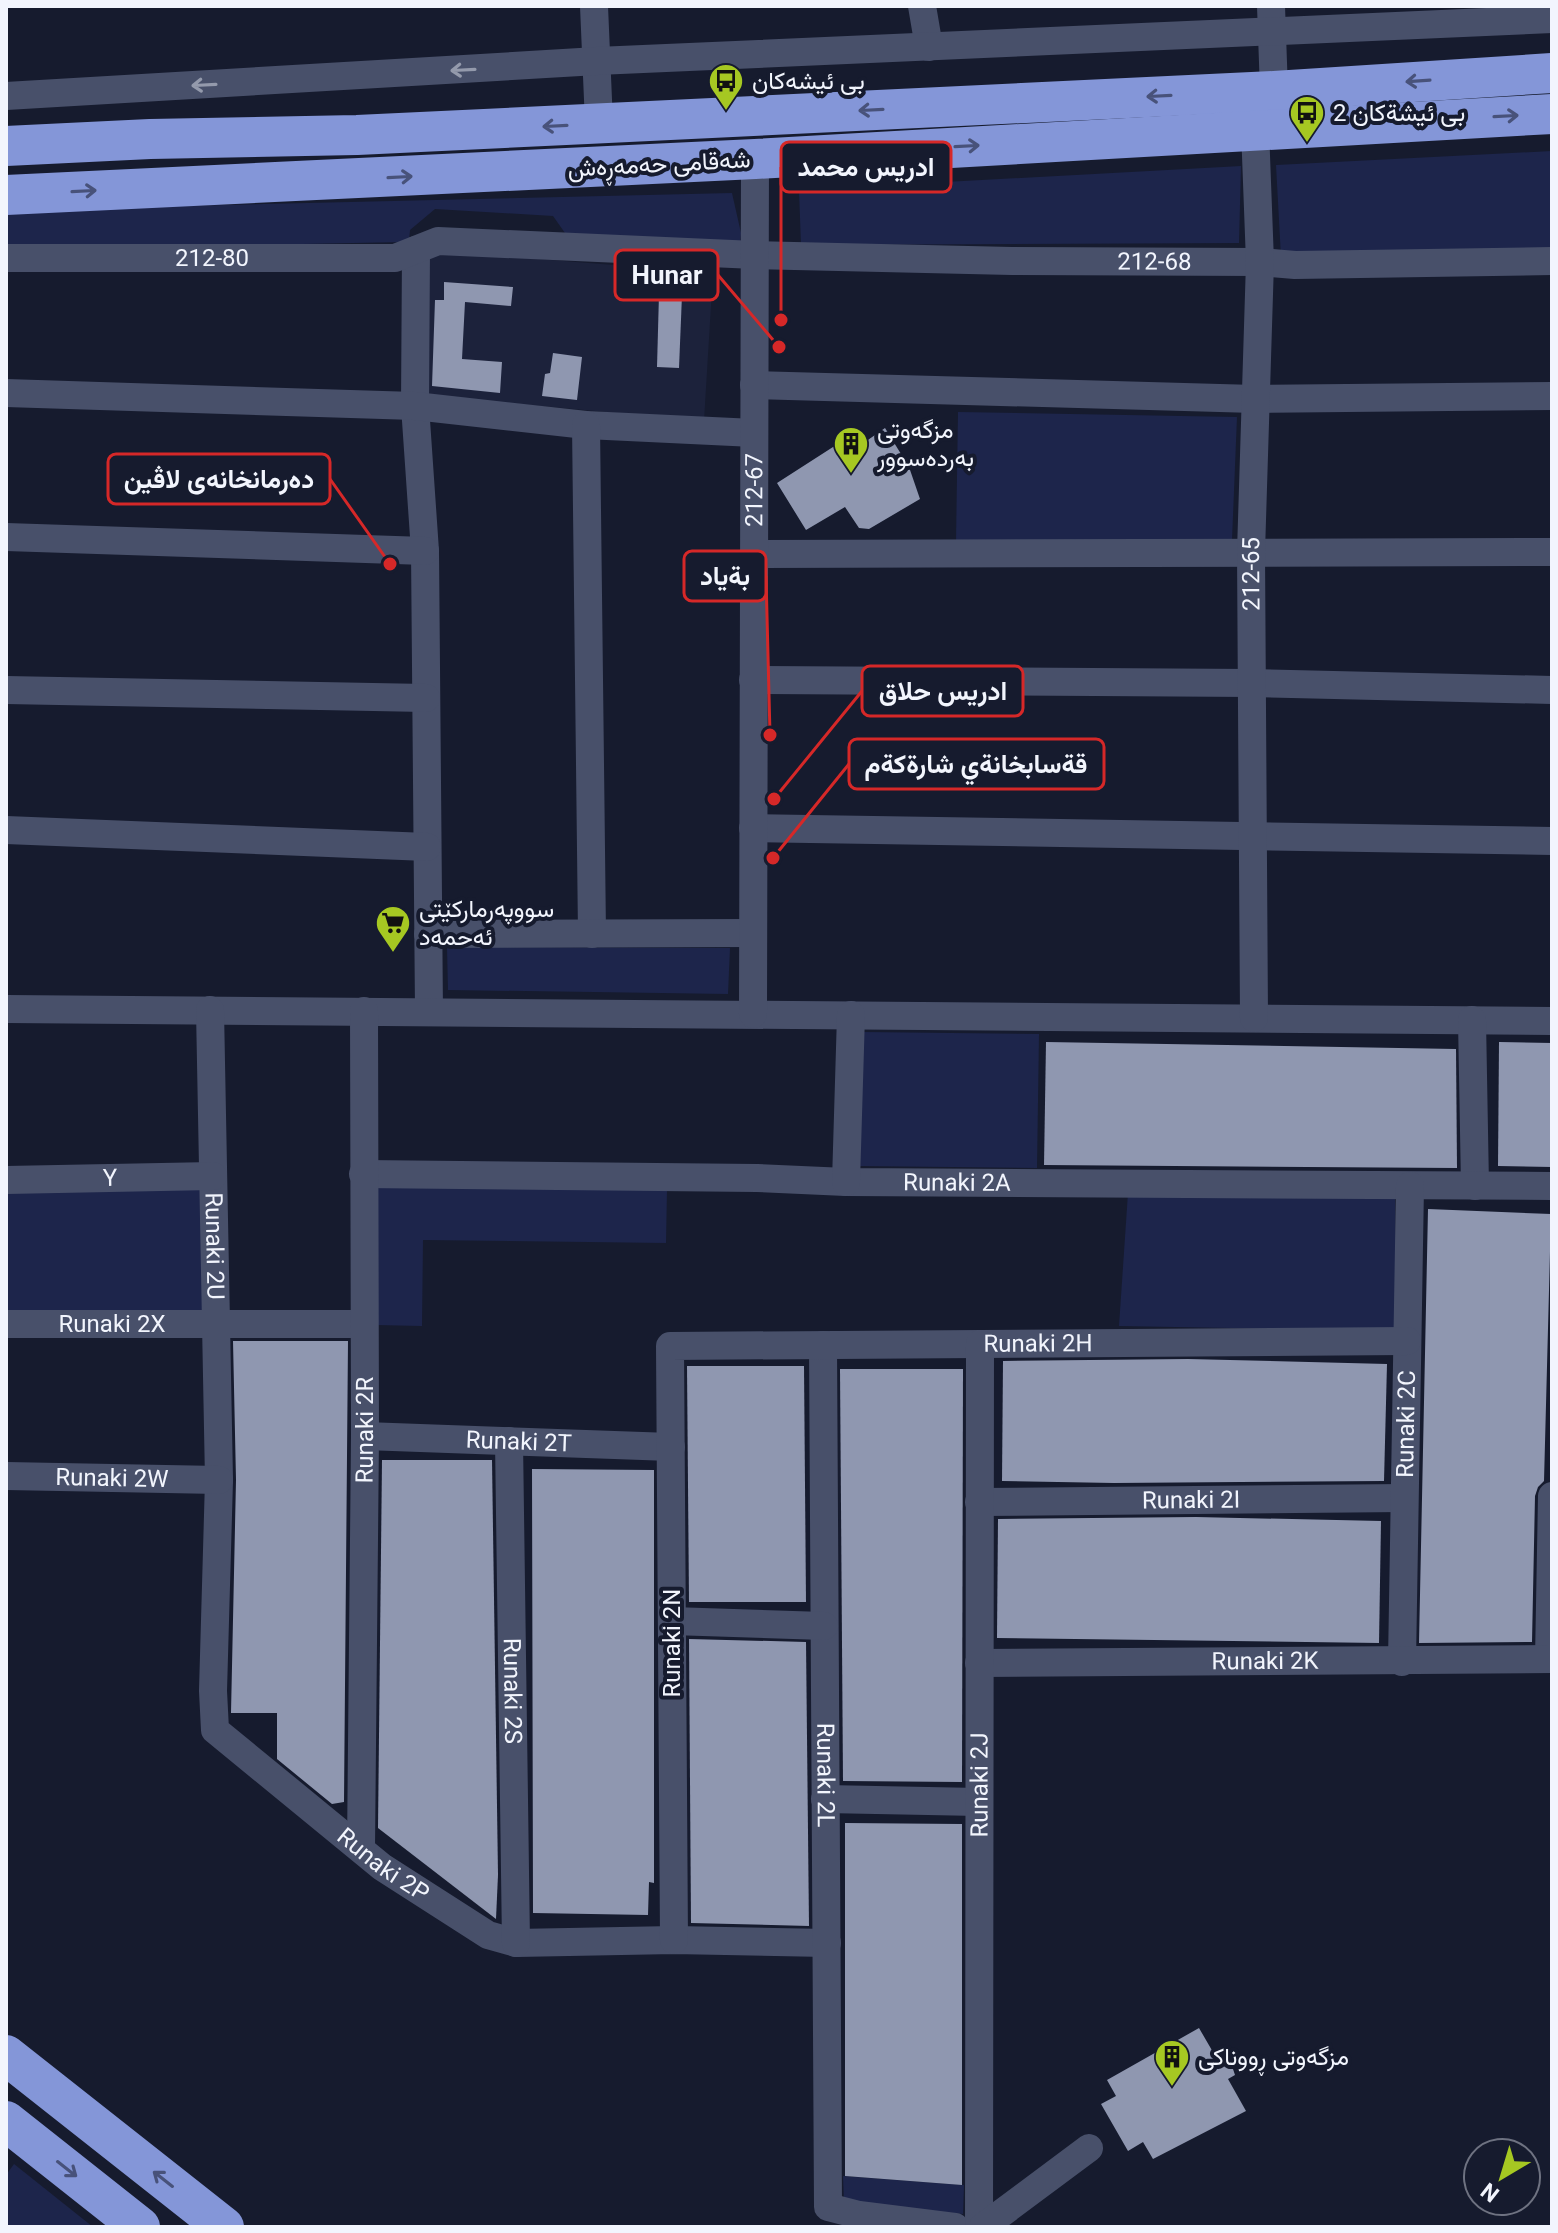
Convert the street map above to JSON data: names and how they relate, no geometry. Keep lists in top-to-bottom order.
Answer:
{
  "streets": {
    "highway": ["شەقامی حەمەڕەش"],
    "street": [
      "212-80",
      "212-68",
      "212-67",
      "212-65",
      "Y",
      "Runaki 2A",
      "Runaki 2U",
      "Runaki 2X",
      "Runaki 2H",
      "Runaki 2C",
      "Runaki 2R",
      "Runaki 2T",
      "Runaki 2W",
      "Runaki 2I",
      "Runaki 2N",
      "Runaki 2K",
      "Runaki 2S",
      "Runaki 2L",
      "Runaki 2J",
      "Runaki 2P"
    ]
  },
  "crossings": [
    ["شەقامی حەمەڕەش", "212-67"],
    ["شەقامی حەمەڕەش", "212-65"],
    ["212-80", "212-68"],
    ["212-80", "212-67"],
    ["212-68", "212-67"],
    ["212-68", "212-65"],
    ["Y", "Runaki 2U"],
    ["Runaki 2A", "Runaki 2C"],
    ["Runaki 2A", "Runaki 2R"],
    ["Runaki 2U", "Runaki 2X"],
    ["Runaki 2U", "Runaki 2W"],
    ["Runaki 2U", "Runaki 2P"],
    ["Runaki 2X", "Runaki 2R"],
    ["Runaki 2H", "Runaki 2C"],
    ["Runaki 2H", "Runaki 2N"],
    ["Runaki 2H", "Runaki 2L"],
    ["Runaki 2H", "Runaki 2J"],
    ["Runaki 2C", "Runaki 2I"],
    ["Runaki 2C", "Runaki 2K"],
    ["Runaki 2R", "Runaki 2T"],
    ["Runaki 2R", "Runaki 2P"],
    ["Runaki 2T", "Runaki 2N"],
    ["Runaki 2T", "Runaki 2S"],
    ["Runaki 2W", "Runaki 2P"],
    ["Runaki 2I", "Runaki 2J"],
    ["Runaki 2N", "Runaki 2P"],
    ["Runaki 2K", "Runaki 2J"],
    ["Runaki 2S", "Runaki 2P"],
    ["Runaki 2L", "Runaki 2P"]
  ],
  "places": {
    "bus stop": ["بی ئیشەکان", "بی ئيشةكان 2"],
    "other": [
      "ادريس محمد",
      "Hunar",
      "دەرمانخانەی لاڤین",
      "بةیاد",
      "ادريس حلاق",
      "قةسابخانةي شارةكةم"
    ],
    "building": ["مزگەوتی بەردەسوور", "مزگەوتی ڕووناکی"],
    "supermarket": ["سووپەرمارکێتی ئەحمەد"]
  },
  "north": "bottom left"
}
